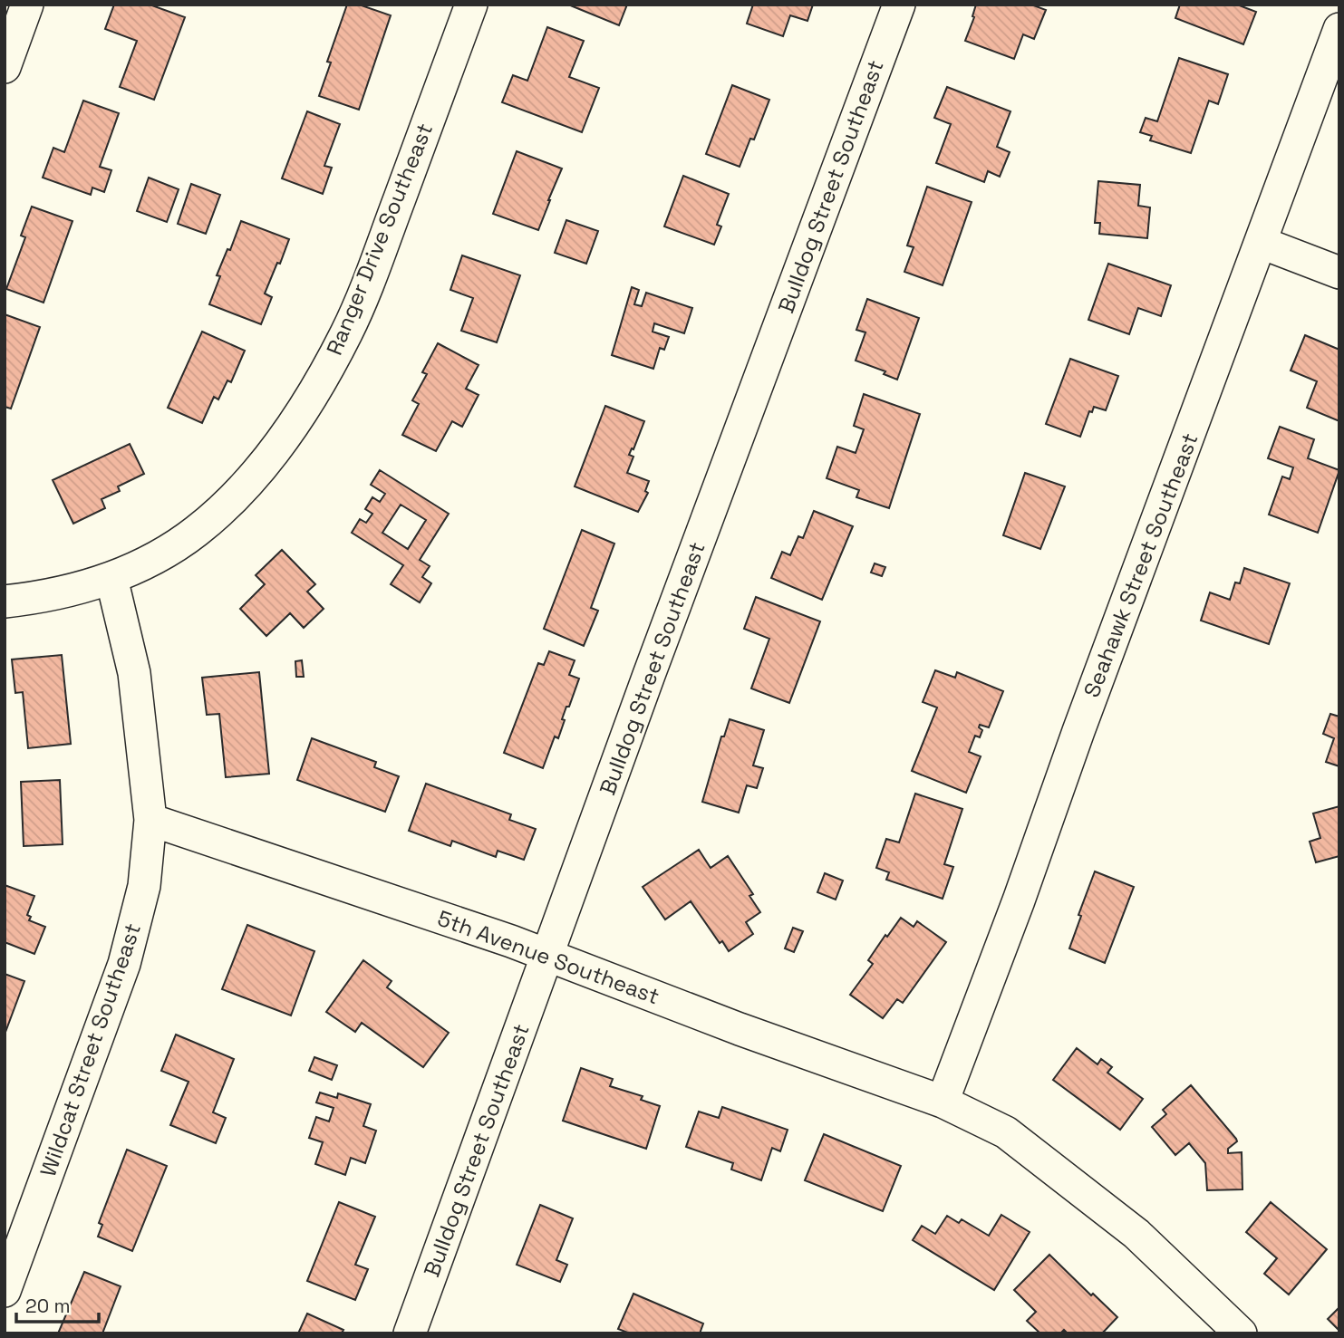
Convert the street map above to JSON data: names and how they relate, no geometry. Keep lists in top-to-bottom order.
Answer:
{
  "streets": {
    "street": [
      "Bulldog Street Southeast",
      "Ranger Drive Southeast",
      "Seahawk Street Southeast",
      "5th Avenue Southeast",
      "Wildcat Street Southeast"
    ]
  },
  "crossings": [
    ["Bulldog Street Southeast", "5th Avenue Southeast"],
    ["Ranger Drive Southeast", "Wildcat Street Southeast"],
    ["Seahawk Street Southeast", "5th Avenue Southeast"],
    ["5th Avenue Southeast", "Wildcat Street Southeast"]
  ],
  "scale_bar": "20 m"
}
